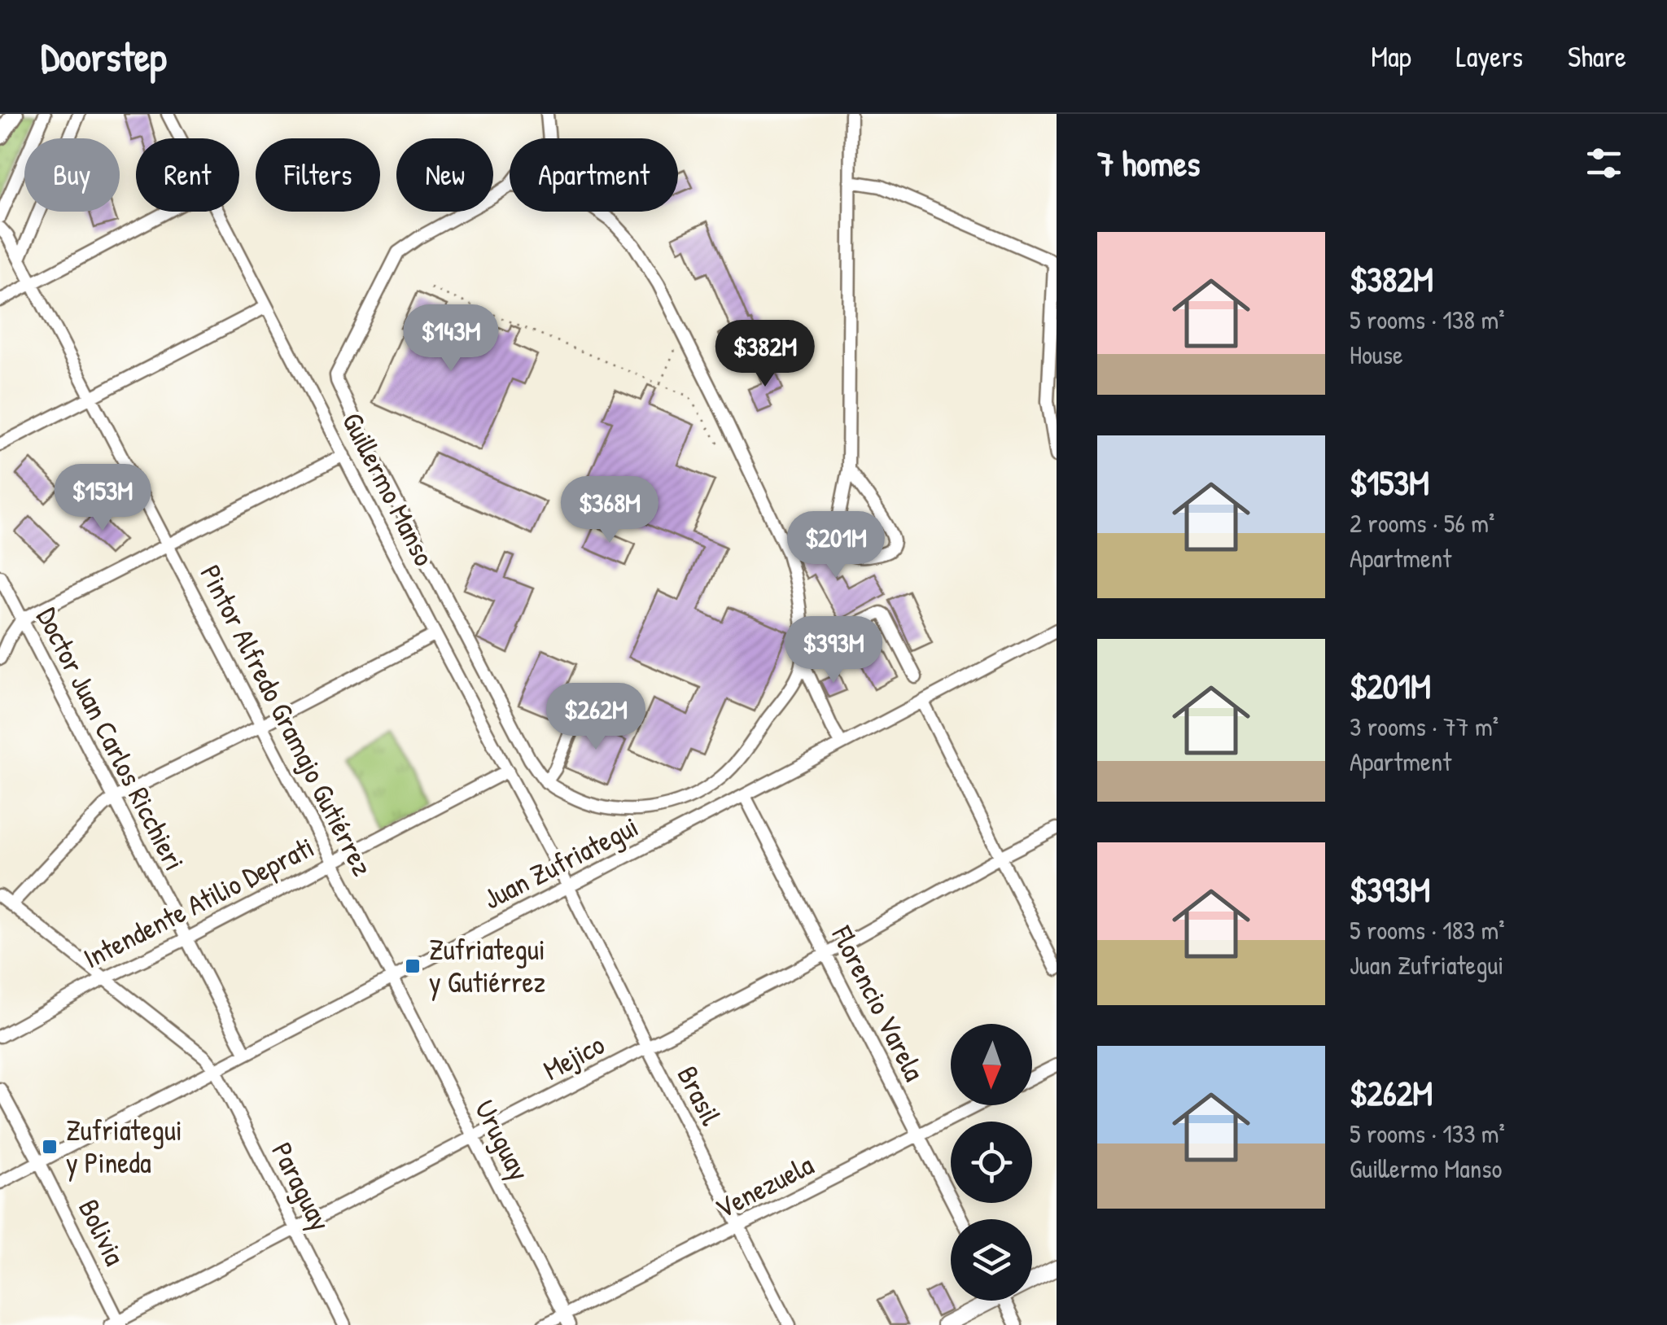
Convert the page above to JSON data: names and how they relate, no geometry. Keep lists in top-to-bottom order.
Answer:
{
  "streets": {
    "street": [
      "Guillermo Manso",
      "Pintor Alfredo Gramajo Gutiérrez",
      "Doctor Juan Carlos Ricchieri",
      "Juan Zufriategui",
      "Intendente Atilio Deprati",
      "Florencio Varela",
      "Mejico",
      "Brasil",
      "Uruguay",
      "Paraguay",
      "Venezuela",
      "Bolivia"
    ]
  },
  "crossings": [
    ["Guillermo Manso", "Juan Zufriategui"],
    ["Guillermo Manso", "Intendente Atilio Deprati"],
    ["Guillermo Manso", "Brasil"],
    ["Pintor Alfredo Gramajo Gutiérrez", "Juan Zufriategui"],
    ["Pintor Alfredo Gramajo Gutiérrez", "Intendente Atilio Deprati"],
    ["Pintor Alfredo Gramajo Gutiérrez", "Uruguay"],
    ["Doctor Juan Carlos Ricchieri", "Juan Zufriategui"],
    ["Doctor Juan Carlos Ricchieri", "Intendente Atilio Deprati"],
    ["Juan Zufriategui", "Florencio Varela"],
    ["Juan Zufriategui", "Brasil"],
    ["Juan Zufriategui", "Uruguay"],
    ["Juan Zufriategui", "Paraguay"],
    ["Juan Zufriategui", "Bolivia"],
    ["Florencio Varela", "Mejico"],
    ["Florencio Varela", "Venezuela"],
    ["Mejico", "Brasil"],
    ["Mejico", "Uruguay"],
    ["Mejico", "Paraguay"],
    ["Mejico", "Bolivia"],
    ["Brasil", "Venezuela"],
    ["Uruguay", "Venezuela"]
  ],
  "places": {
    "transit": ["Zufriategui y Gutiérrez", "Zufriategui y Pineda"]
  },
  "north": "bottom",
  "page": {
    "header": "Doorstep",
    "nav": ["Map", "Layers", "Share"],
    "heading": "7 homes",
    "chip": [
      "Buy",
      "Rent",
      "Filters",
      "New",
      "Apartment"
    ],
    "list": [
      {
        "name": "$382M",
        "note": "5 rooms · 138 m² · House"
      },
      {
        "name": "$153M",
        "note": "2 rooms · 56 m² · Apartment"
      },
      {
        "name": "$201M",
        "note": "3 rooms · 77 m² · Apartment"
      },
      {
        "name": "$393M",
        "note": "5 rooms · 183 m² · Juan Zufriategui"
      },
      {
        "name": "$262M",
        "note": "5 rooms · 133 m² · Guillermo Manso"
      }
    ],
    "price": [
      "$143M",
      "$382M",
      "$153M",
      "$368M",
      "$201M",
      "$393M",
      "$262M"
    ]
  }
}
